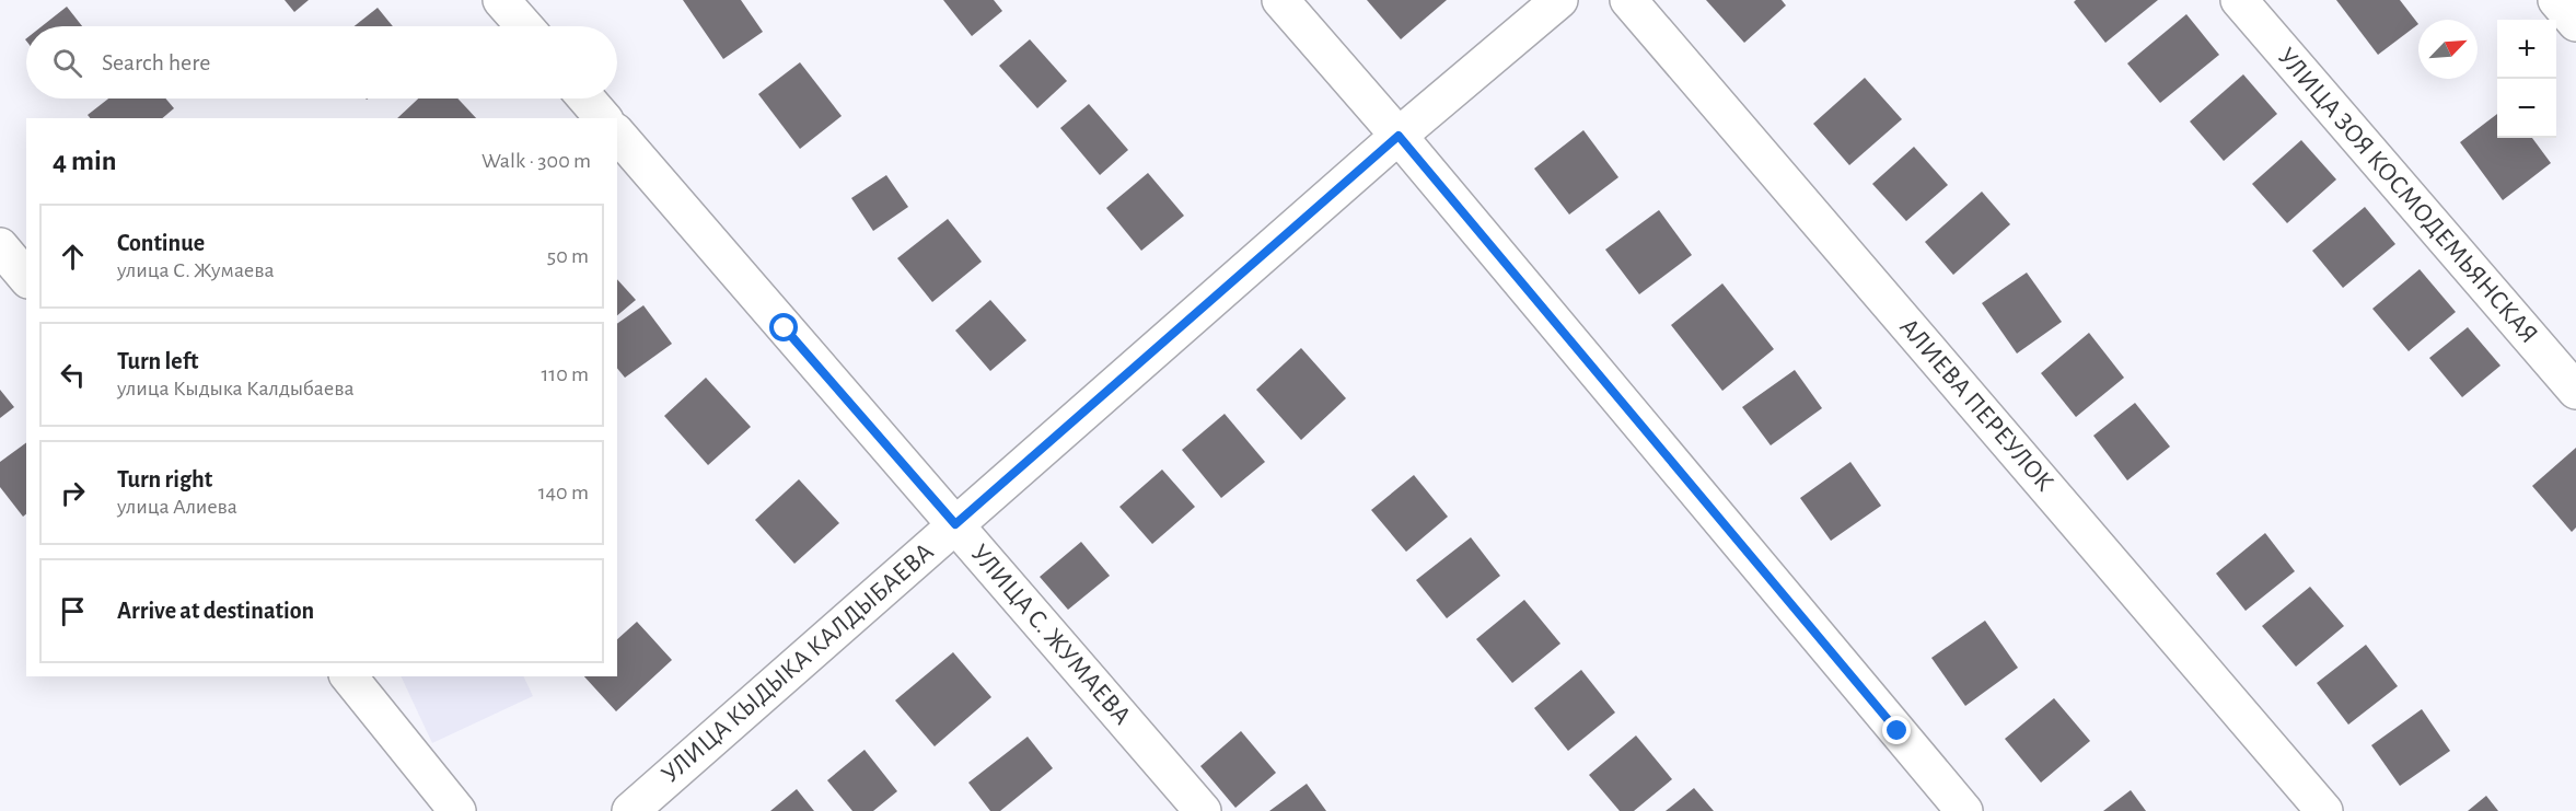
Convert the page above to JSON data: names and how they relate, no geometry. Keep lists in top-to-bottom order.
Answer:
{
  "streets": {
    "street": [
      "УЛИЦА ЗОЯ КОСМОДЕМЬЯНСКАЯ",
      "АЛИЕВА ПЕРЕУЛОК",
      "УЛИЦА С. ЖУМАЕВА",
      "УЛИЦА КЫДЫКА КАЛДЫБАЕВА"
    ]
  },
  "crossings": [
    ["УЛИЦА С. ЖУМАЕВА", "УЛИЦА КЫДЫКА КАЛДЫБАЕВА"]
  ],
  "north": "top right",
  "page": {
    "map_buttons": ["+", "−"],
    "search": "Search here",
    "heading": ["4 min", "Walk · 300 m"],
    "list": [
      ["Continue", "улица С. Жумаева", "50 m"],
      ["Turn left", "улица Кыдыка Калдыбаева", "110 m"],
      ["Turn right", "улица Алиева", "140 m"],
      "Arrive at destination"
    ]
  }
}
